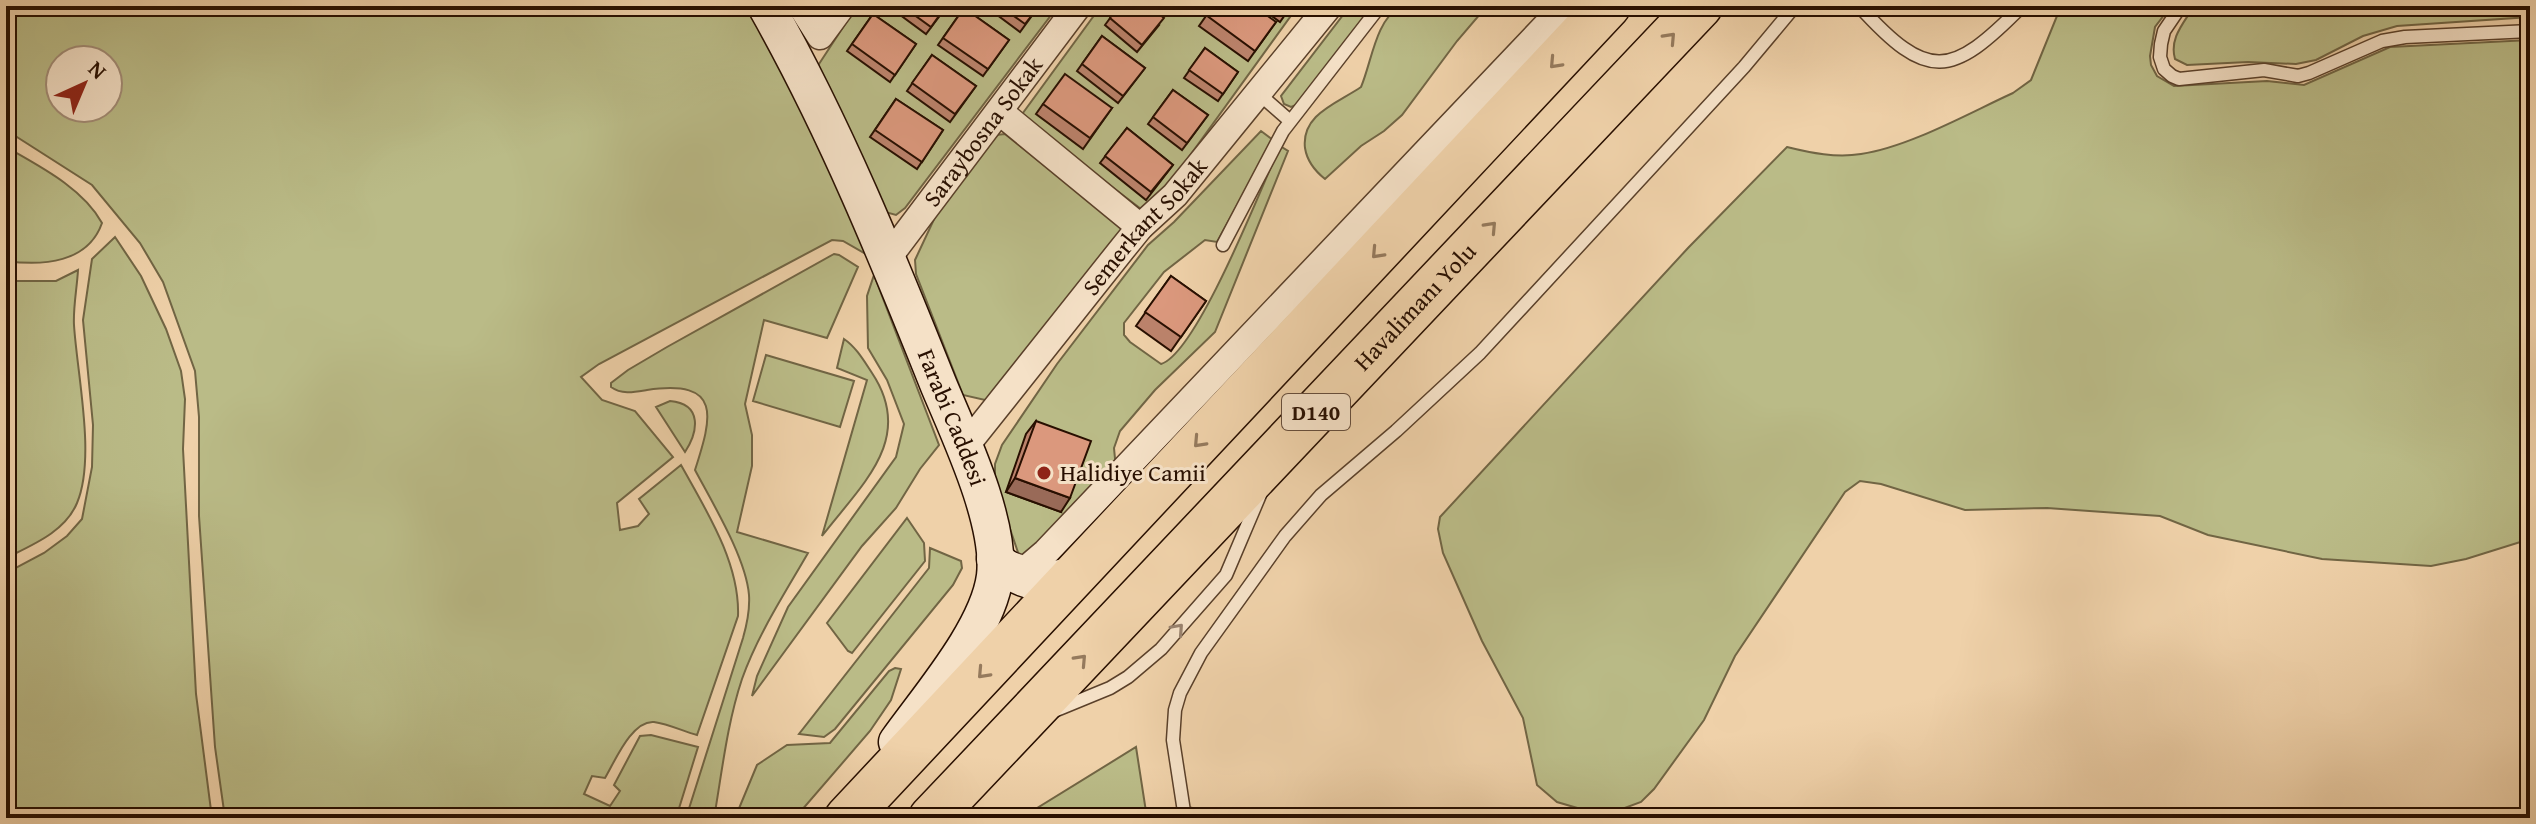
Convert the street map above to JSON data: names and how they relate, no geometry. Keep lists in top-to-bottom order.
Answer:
{
  "streets": {
    "highway": ["Havalimanı Yolu", "D140"],
    "street": ["Saraybosna Sokak", "Semerkant Sokak", "Farabi Caddesi"]
  },
  "crossings": [
    ["Saraybosna Sokak", "Farabi Caddesi"],
    ["Semerkant Sokak", "Farabi Caddesi"],
    ["D140", "Farabi Caddesi"]
  ],
  "places": ["Halidiye Camii"],
  "north": "top right"
}
